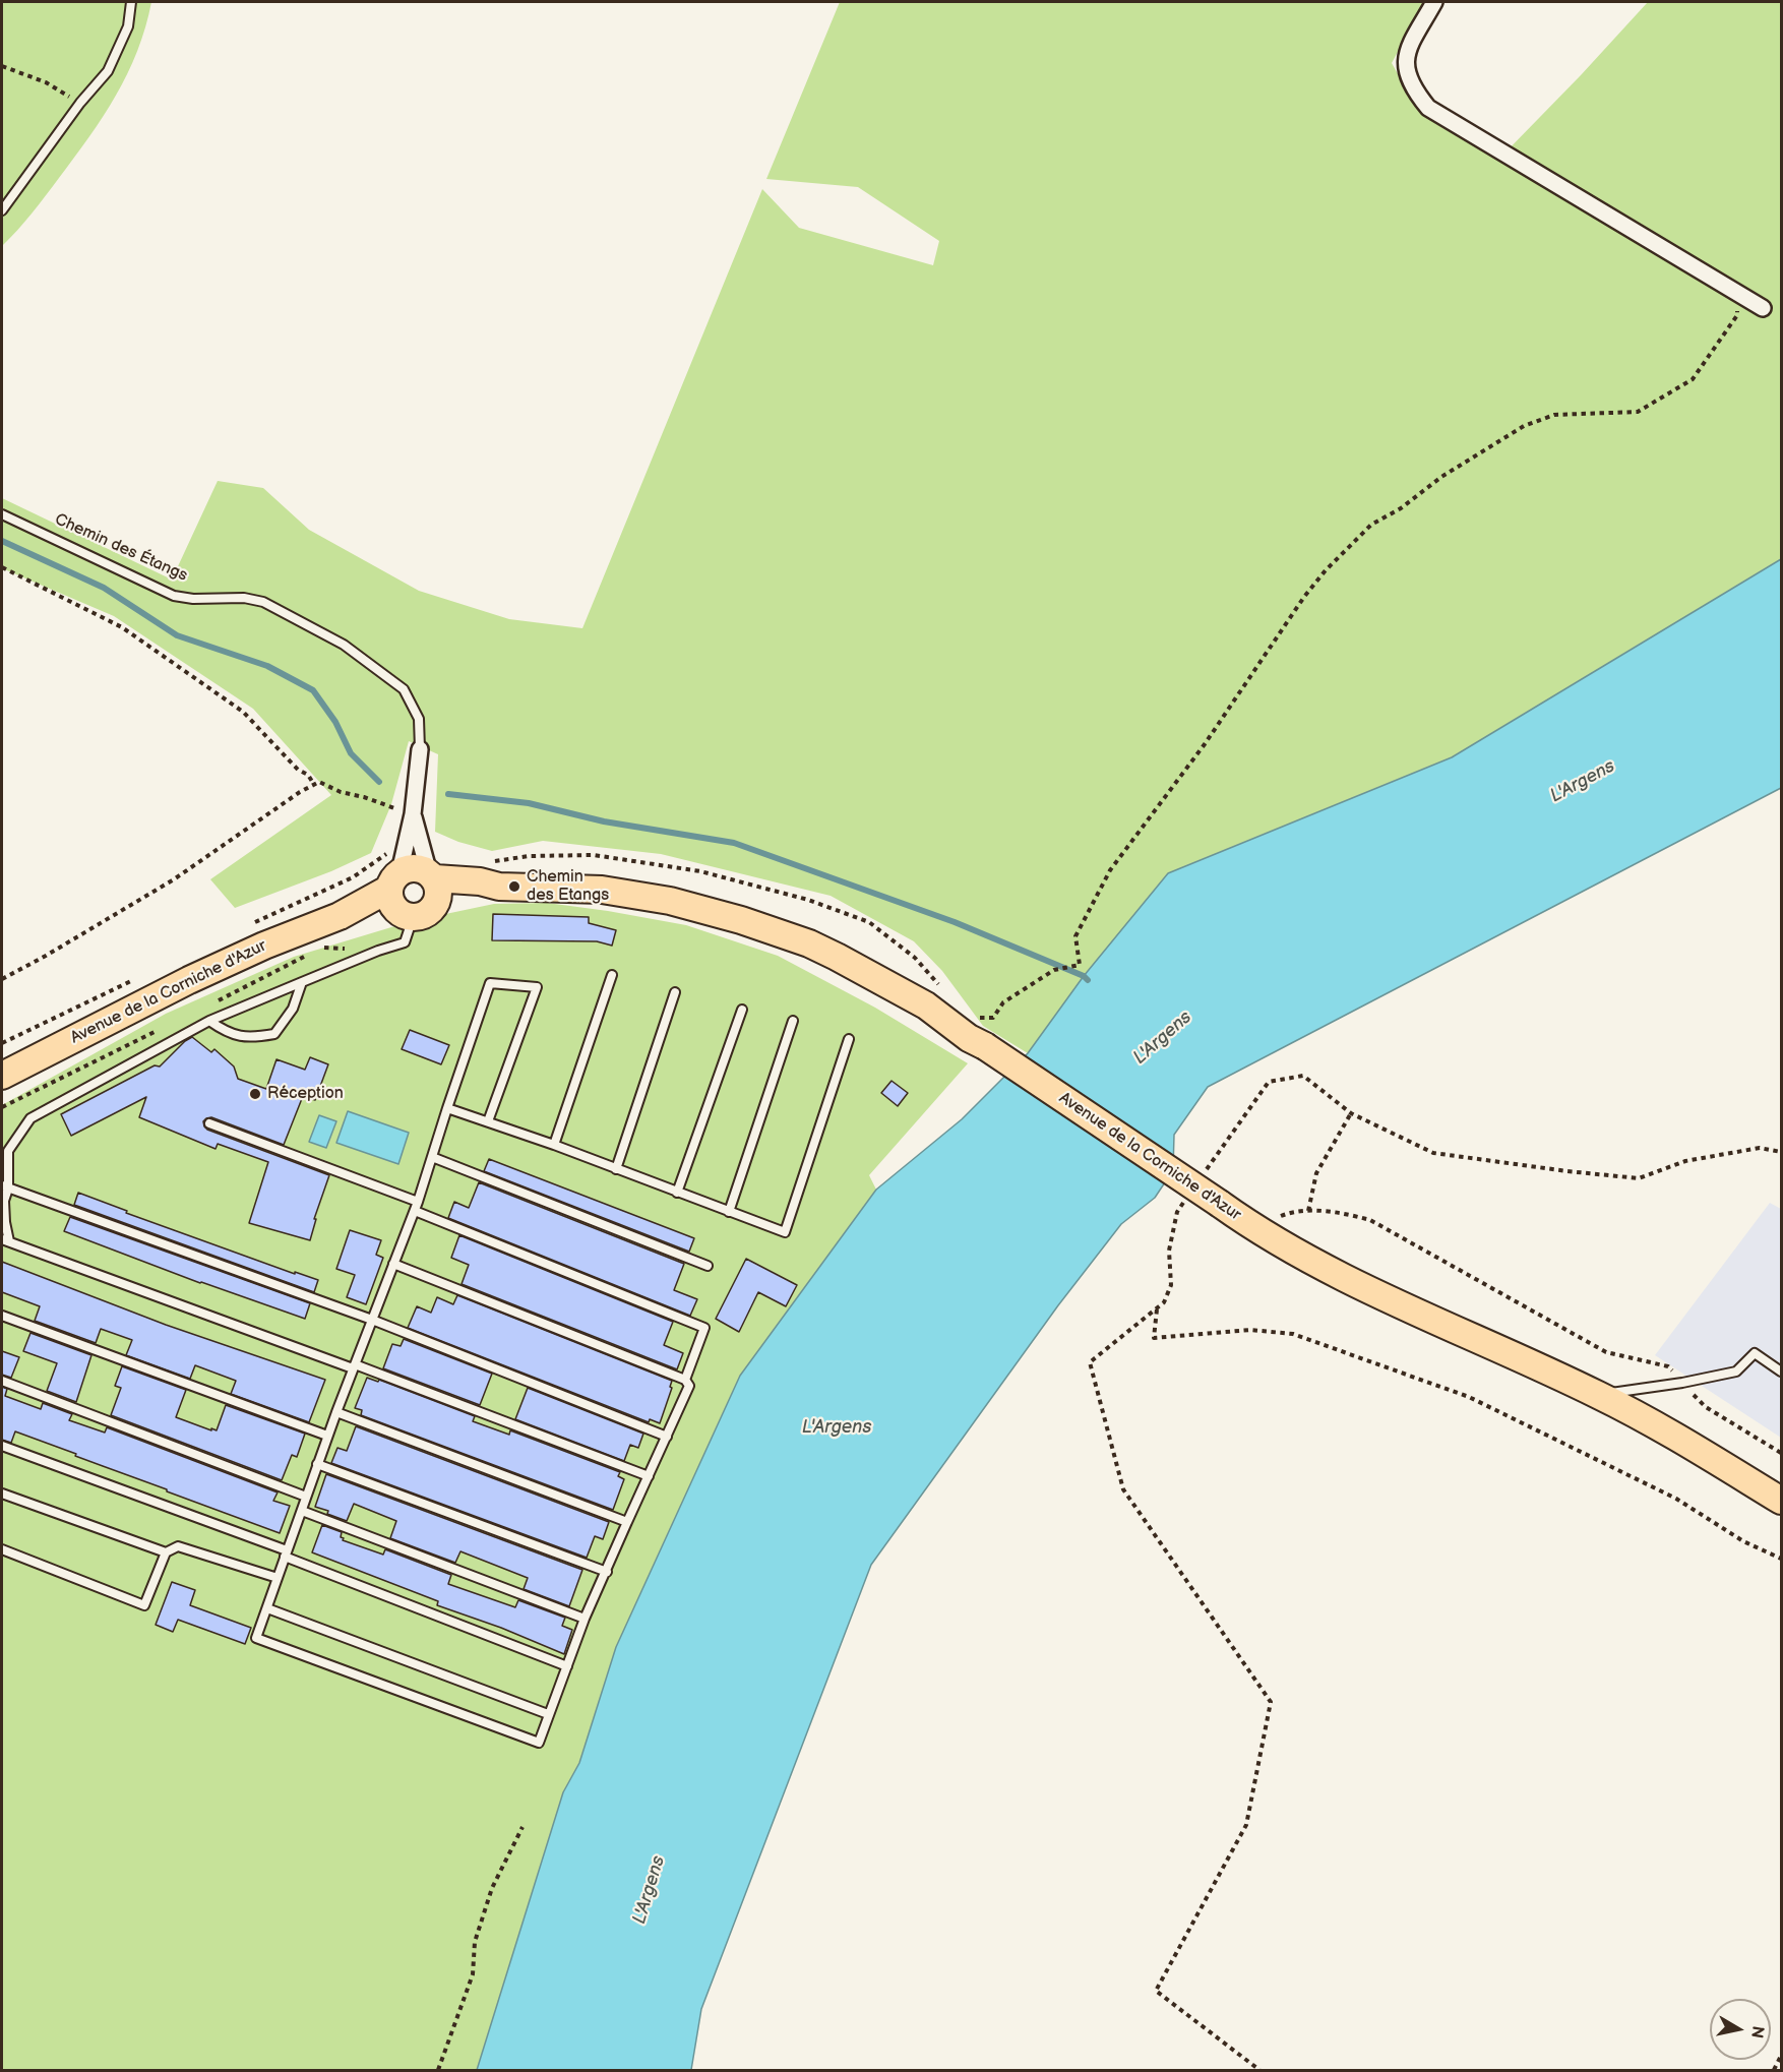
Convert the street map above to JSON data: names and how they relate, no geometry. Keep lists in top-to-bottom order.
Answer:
{
  "streets": {
    "main road": ["Avenue de la Corniche d'Azur"],
    "street": ["Chemin des Étangs"]
  },
  "crossings": [
    ["Chemin des Étangs", "Avenue de la Corniche d'Azur"]
  ],
  "water": ["L'Argens"],
  "places": ["Chemin des Etangs", "Réception"],
  "north": "right"
}
